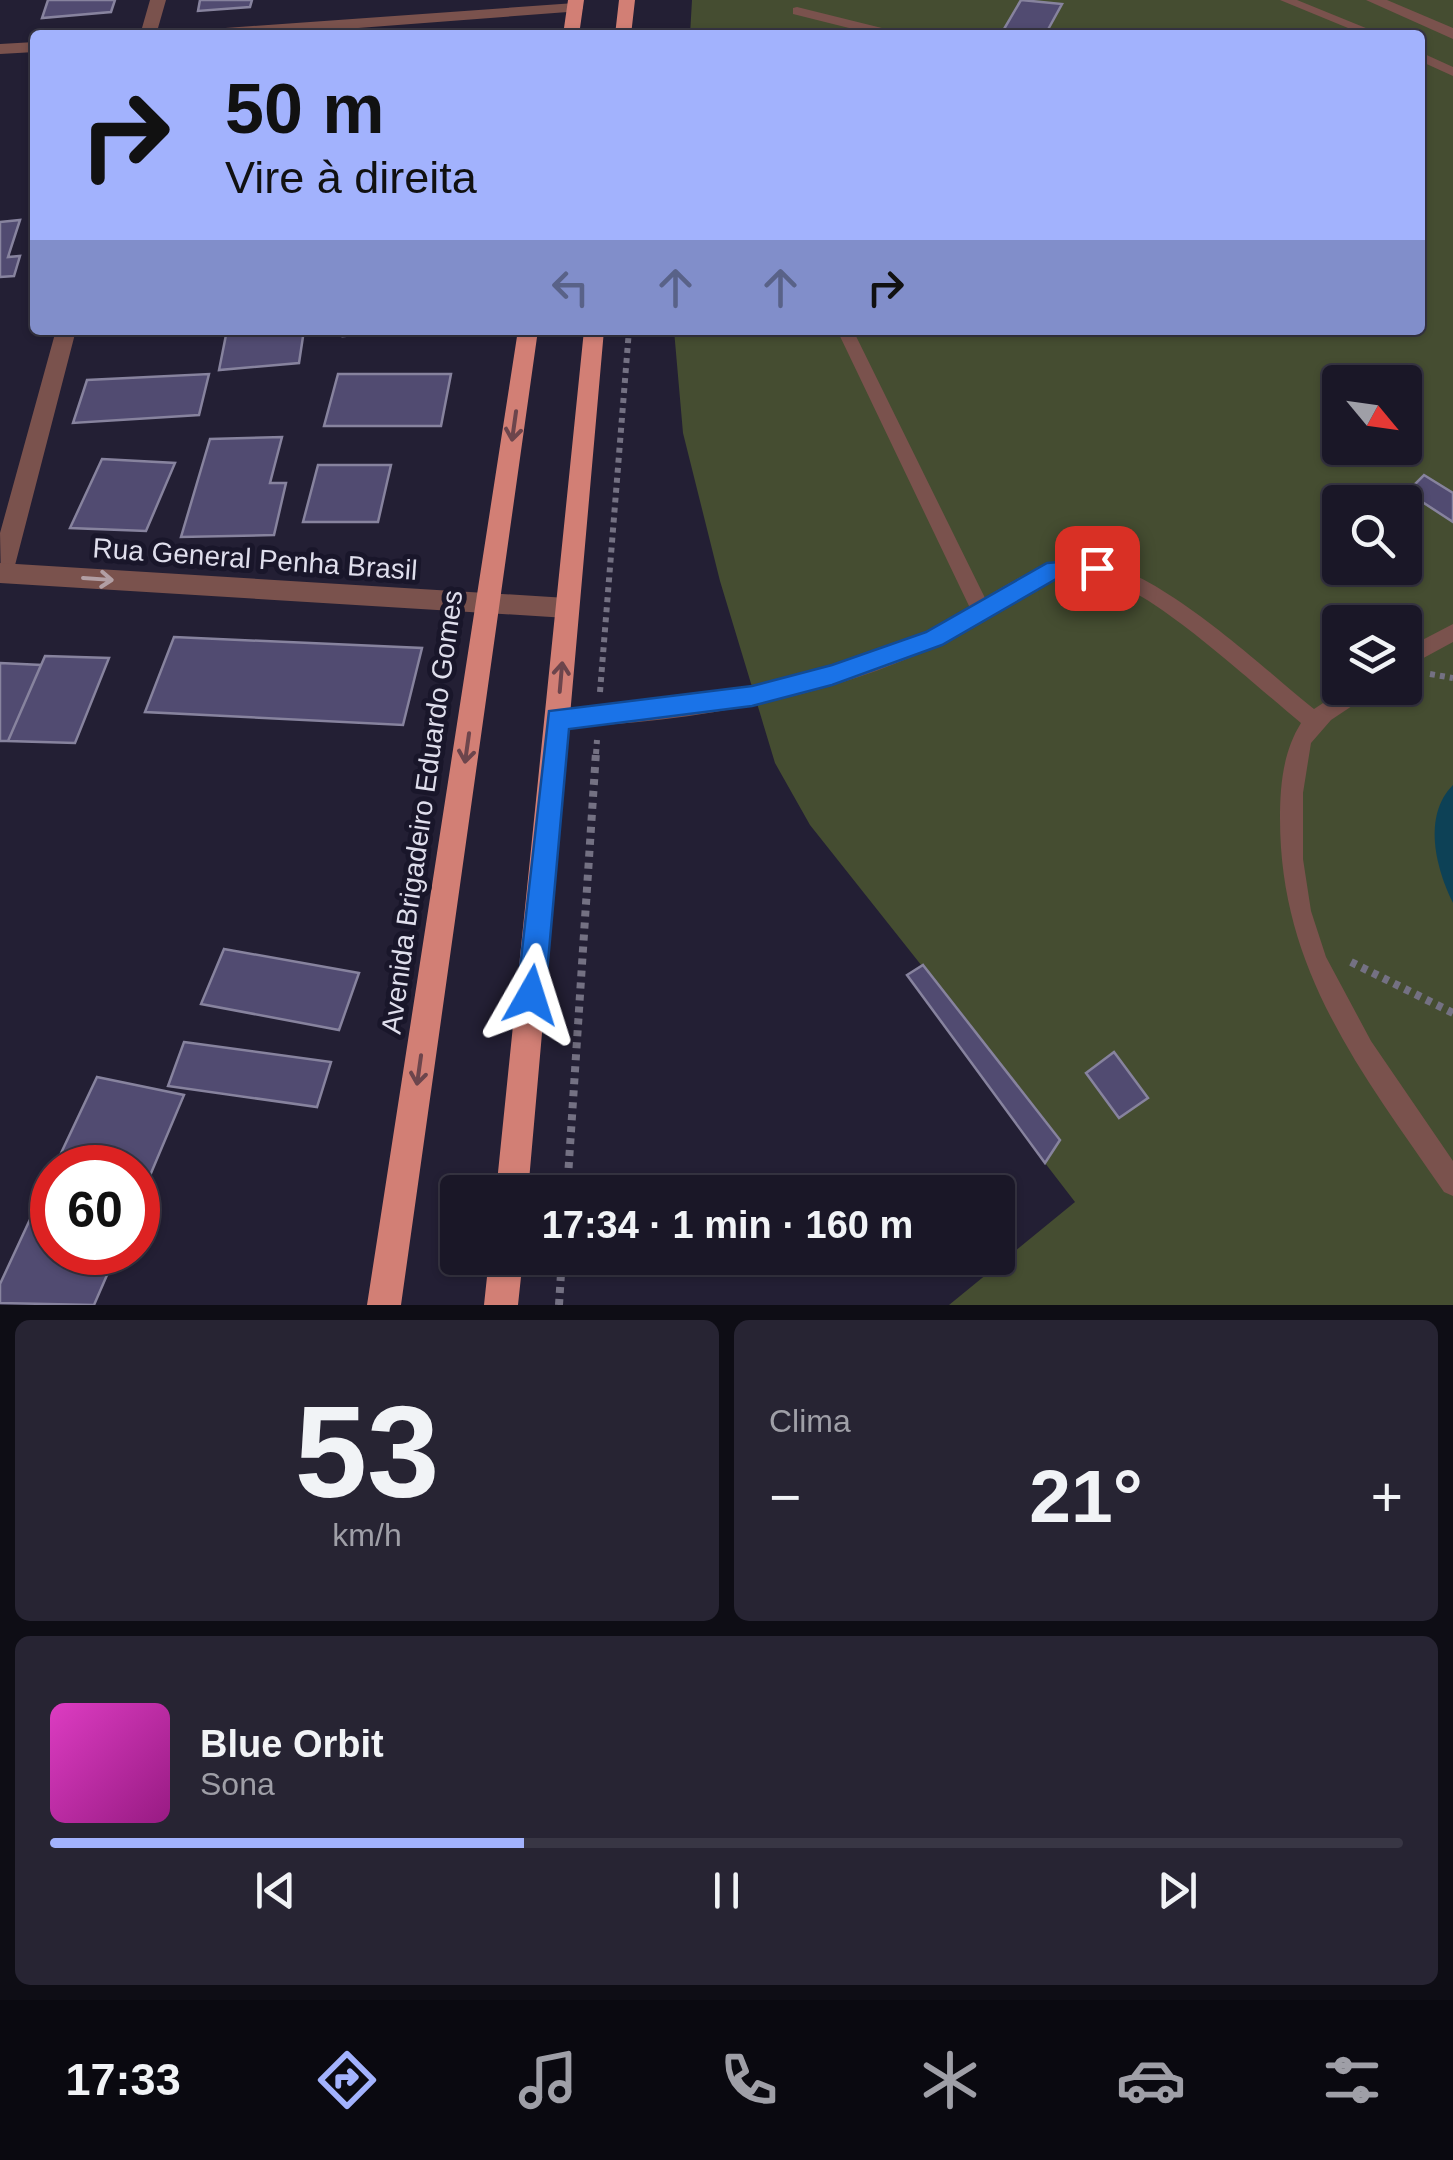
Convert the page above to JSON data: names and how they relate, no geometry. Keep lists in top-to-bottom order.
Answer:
{
  "streets": {
    "main road": ["Avenida Brigadeiro Eduardo Gomes"],
    "street": ["Rua General Penha Brasil"]
  },
  "crossings": [
    ["Rua General Penha Brasil", "Avenida Brigadeiro Eduardo Gomes"]
  ],
  "one_way": ["Rua General Penha Brasil"],
  "north": "bottom right",
  "page": {
    "turn": ["50 m", "Vire à direita"],
    "limit": "60",
    "trip": "17:34 · 1 min · 160 m",
    "tile": [
      ["53", "km/h"],
      "Clima"
    ],
    "heat": ["−", "21°", "+"],
    "song": ["Blue Orbit", "Sona"],
    "tabs": "17:33"
  }
}
